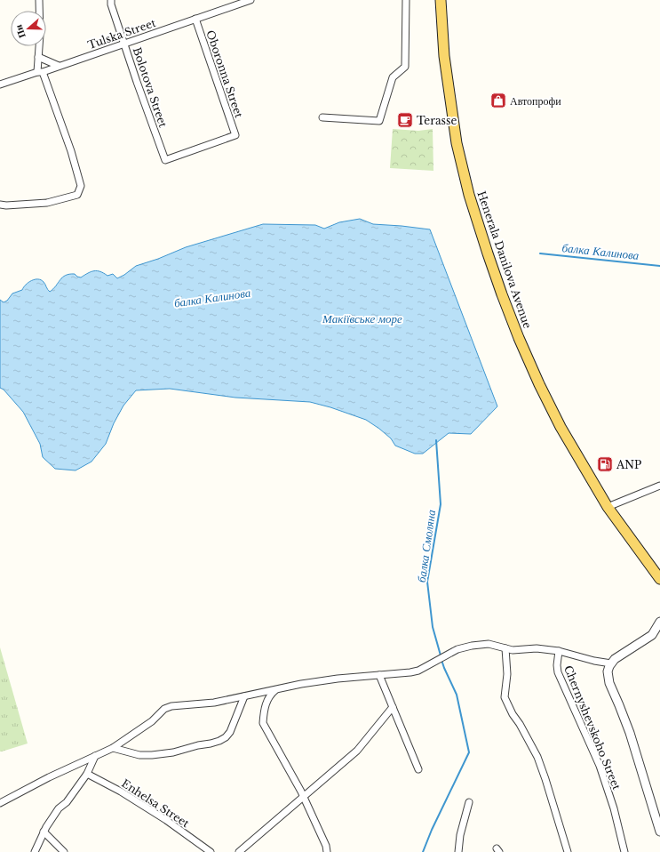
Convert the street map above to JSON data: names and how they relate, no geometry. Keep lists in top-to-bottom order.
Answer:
{
  "streets": {
    "main road": ["Henerala Danilova Avenue"],
    "street": [
      "Tulska Street",
      "Oboronna Street",
      "Bolotova Street",
      "Chernyshevskoho Street",
      "Enhelsa Street"
    ]
  },
  "crossings": [
    ["Tulska Street", "Oboronna Street"],
    ["Tulska Street", "Bolotova Street"],
    ["Oboronna Street", "Bolotova Street"]
  ],
  "water": ["балка Калинова", "Макіївське море", "балка Смоляна"],
  "places": {
    "shop": ["Автопрофи"],
    "cafe": ["Terasse"],
    "fuel station": ["ANP"]
  },
  "north": "left"
}
